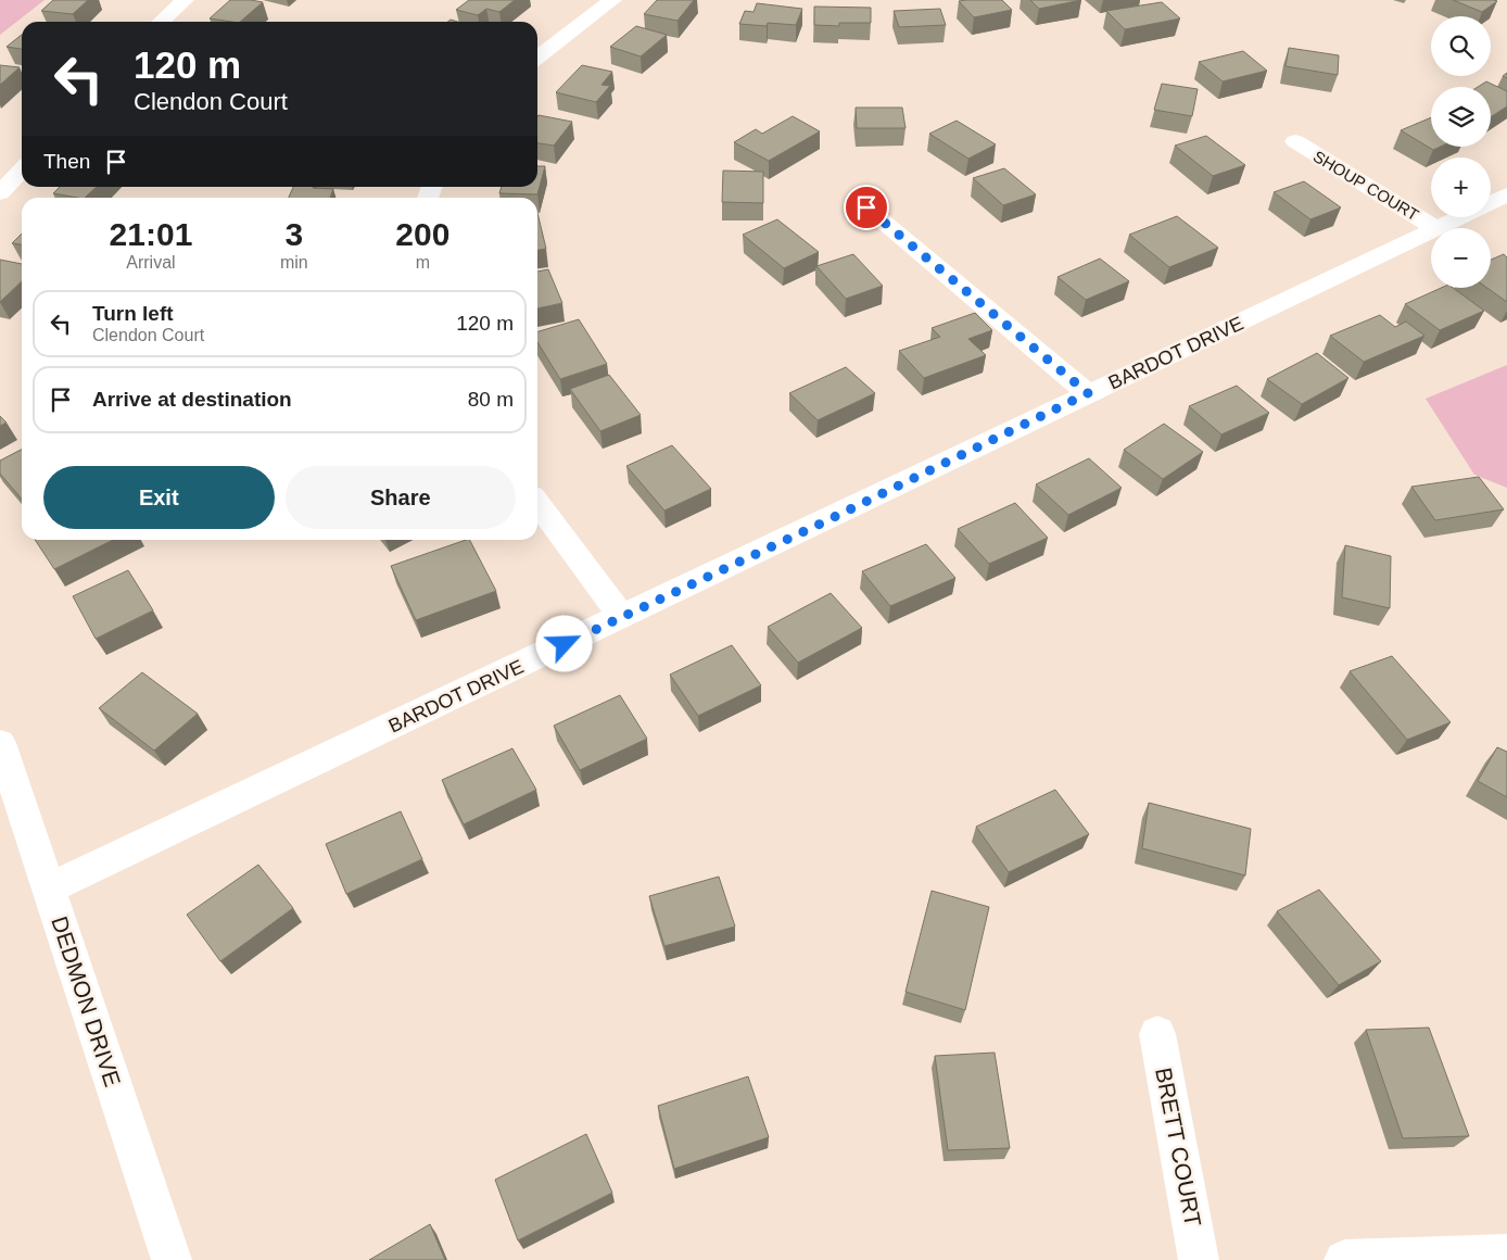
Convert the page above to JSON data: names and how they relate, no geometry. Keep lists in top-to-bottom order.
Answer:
{
  "streets": {
    "street": [
      "SHOUP COURT",
      "BARDOT DRIVE",
      "DEDMON DRIVE",
      "BRETT COURT"
    ]
  },
  "crossings": [
    ["BARDOT DRIVE", "DEDMON DRIVE"]
  ],
  "page": {
    "map_buttons": ["+", "−"],
    "turn": ["120 m", "Clendon Court"],
    "then": "Then",
    "eta": [
      "21:01",
      "Arrival",
      "3",
      "min",
      "200",
      "m"
    ],
    "list": [
      {
        "name": "Turn left",
        "note": "Clendon Court",
        "value": "120 m"
      },
      {
        "name": "Arrive at destination",
        "value": "80 m"
      }
    ],
    "buttons": ["Exit", "Share"]
  }
}
